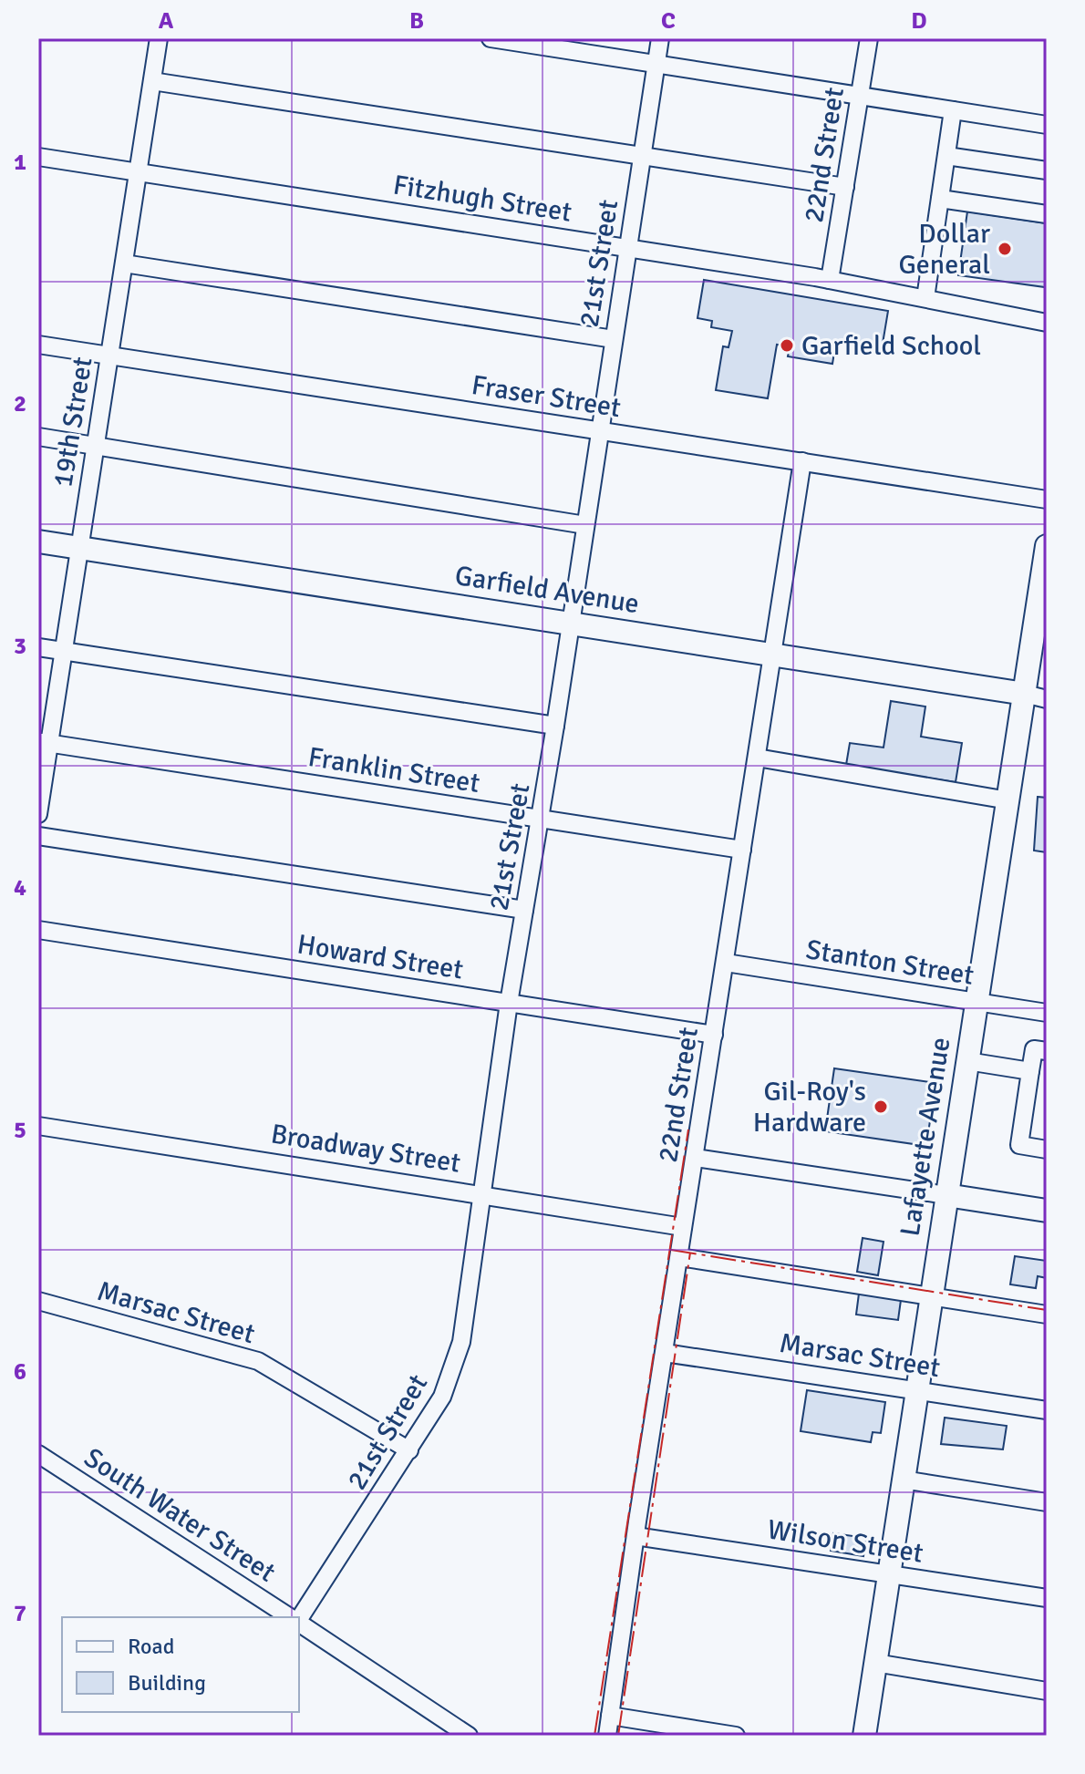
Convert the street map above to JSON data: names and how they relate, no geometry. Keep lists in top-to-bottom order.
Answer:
{
  "streets": {
    "main road": ["Garfield Avenue", "Lafayette Avenue"],
    "street": [
      "22nd Street",
      "Fitzhugh Street",
      "21st Street",
      "Fraser Street",
      "19th Street",
      "Franklin Street",
      "Howard Street",
      "Stanton Street",
      "Broadway Street",
      "Marsac Street",
      "South Water Street",
      "Wilson Street"
    ]
  },
  "crossings": [
    ["22nd Street", "Fitzhugh Street"],
    ["22nd Street", "Fraser Street"],
    ["22nd Street", "Garfield Avenue"],
    ["22nd Street", "Franklin Street"],
    ["22nd Street", "Howard Street"],
    ["22nd Street", "Stanton Street"],
    ["22nd Street", "Broadway Street"],
    ["22nd Street", "Marsac Street"],
    ["22nd Street", "Wilson Street"],
    ["Fitzhugh Street", "21st Street"],
    ["Fitzhugh Street", "19th Street"],
    ["21st Street", "Fraser Street"],
    ["21st Street", "Garfield Avenue"],
    ["21st Street", "Franklin Street"],
    ["21st Street", "Howard Street"],
    ["21st Street", "Broadway Street"],
    ["21st Street", "Marsac Street"],
    ["Fraser Street", "19th Street"],
    ["19th Street", "Garfield Avenue"],
    ["19th Street", "Franklin Street"],
    ["Garfield Avenue", "Lafayette Avenue"],
    ["Stanton Street", "Lafayette Avenue"],
    ["Lafayette Avenue", "Marsac Street"],
    ["Lafayette Avenue", "Wilson Street"]
  ],
  "places": ["Dollar General", "Garfield School", "Gil-Roy's Hardware"],
  "legend": ["Road", "Building"],
  "grid": {
    "columns": [
      "A",
      "B",
      "C",
      "D"
    ],
    "rows": [
      "1",
      "2",
      "3",
      "4",
      "5",
      "6",
      "7"
    ]
  }
}
